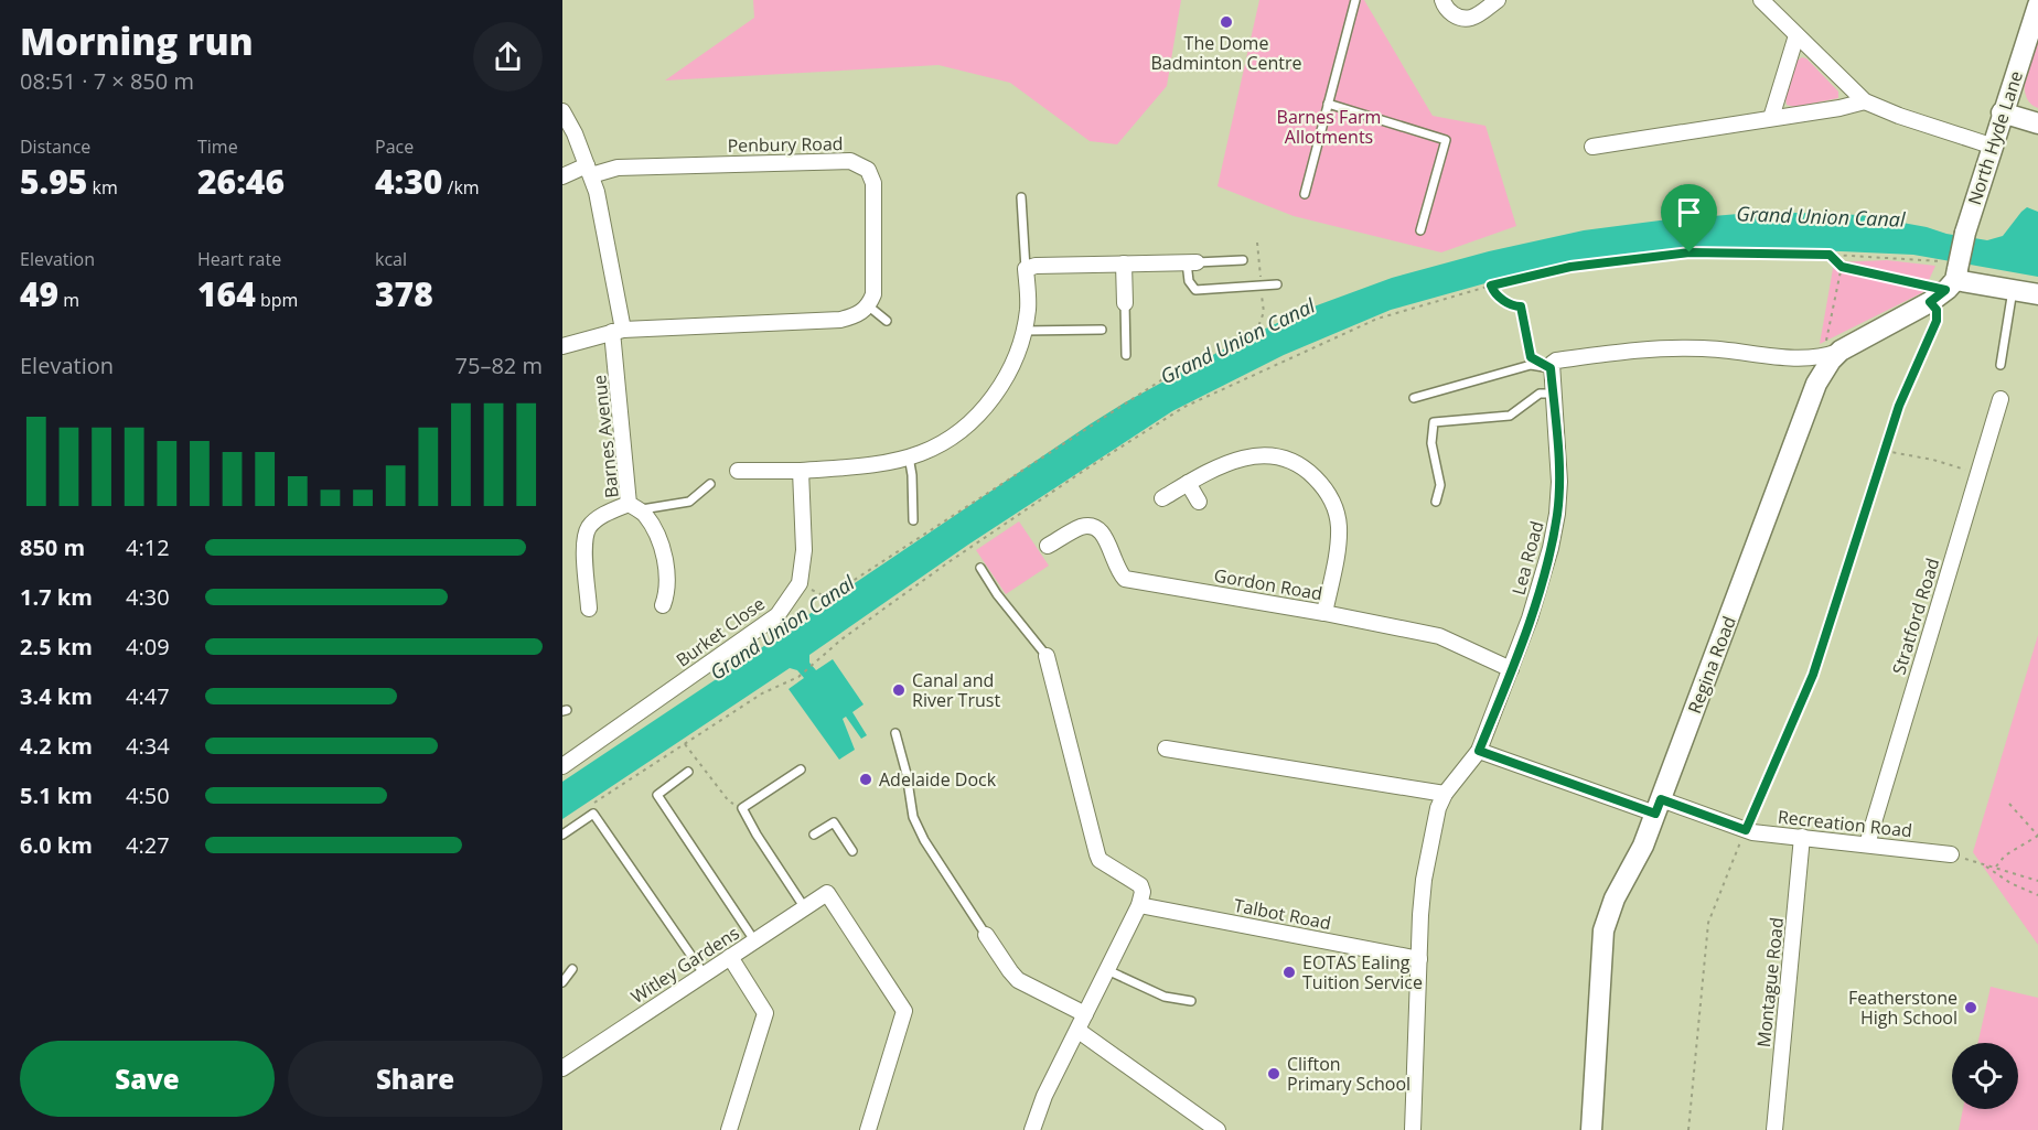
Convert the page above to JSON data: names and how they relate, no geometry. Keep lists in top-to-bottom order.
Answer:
{
  "streets": {
    "street": [
      "North Hyde Lane",
      "Penbury Road",
      "Barnes Avenue",
      "Lea Road",
      "Gordon Road",
      "Stratford Road",
      "Burket Close",
      "Regina Road",
      "Recreation Road",
      "Talbot Road",
      "Witley Gardens",
      "Montague Road"
    ]
  },
  "crossings": [
    ["North Hyde Lane", "Regina Road"],
    ["Penbury Road", "Barnes Avenue"],
    ["Lea Road", "Gordon Road"],
    ["Lea Road", "Recreation Road"],
    ["Stratford Road", "Recreation Road"],
    ["Regina Road", "Recreation Road"],
    ["Recreation Road", "Montague Road"]
  ],
  "water": ["Grand Union Canal"],
  "parks": ["Barnes Farm Allotments"],
  "places": [
    "The Dome Badminton Centre",
    "Canal and River Trust",
    "Adelaide Dock",
    "EOTAS Ealing Tuition Service",
    "Featherstone High School",
    "Clifton Primary School"
  ],
  "page": {
    "heading": ["Morning run", "08:51 · 7 × 850 m"],
    "stats": [
      ["Distance", "5.95 km"],
      ["Time", "26:46"],
      ["Pace", "4:30 /km"],
      ["Elevation", "49 m"],
      ["Heart rate", "164 bpm"],
      ["kcal", "378"]
    ],
    "chart": ["Elevation", "75–82 m"],
    "list": [
      {
        "name": "850 m",
        "note": "4:12"
      },
      {
        "name": "1.7 km",
        "note": "4:30"
      },
      {
        "name": "2.5 km",
        "note": "4:09"
      },
      {
        "name": "3.4 km",
        "note": "4:47"
      },
      {
        "name": "4.2 km",
        "note": "4:34"
      },
      {
        "name": "5.1 km",
        "note": "4:50"
      },
      {
        "name": "6.0 km",
        "note": "4:27"
      }
    ],
    "buttons": ["Save", "Share"]
  }
}
